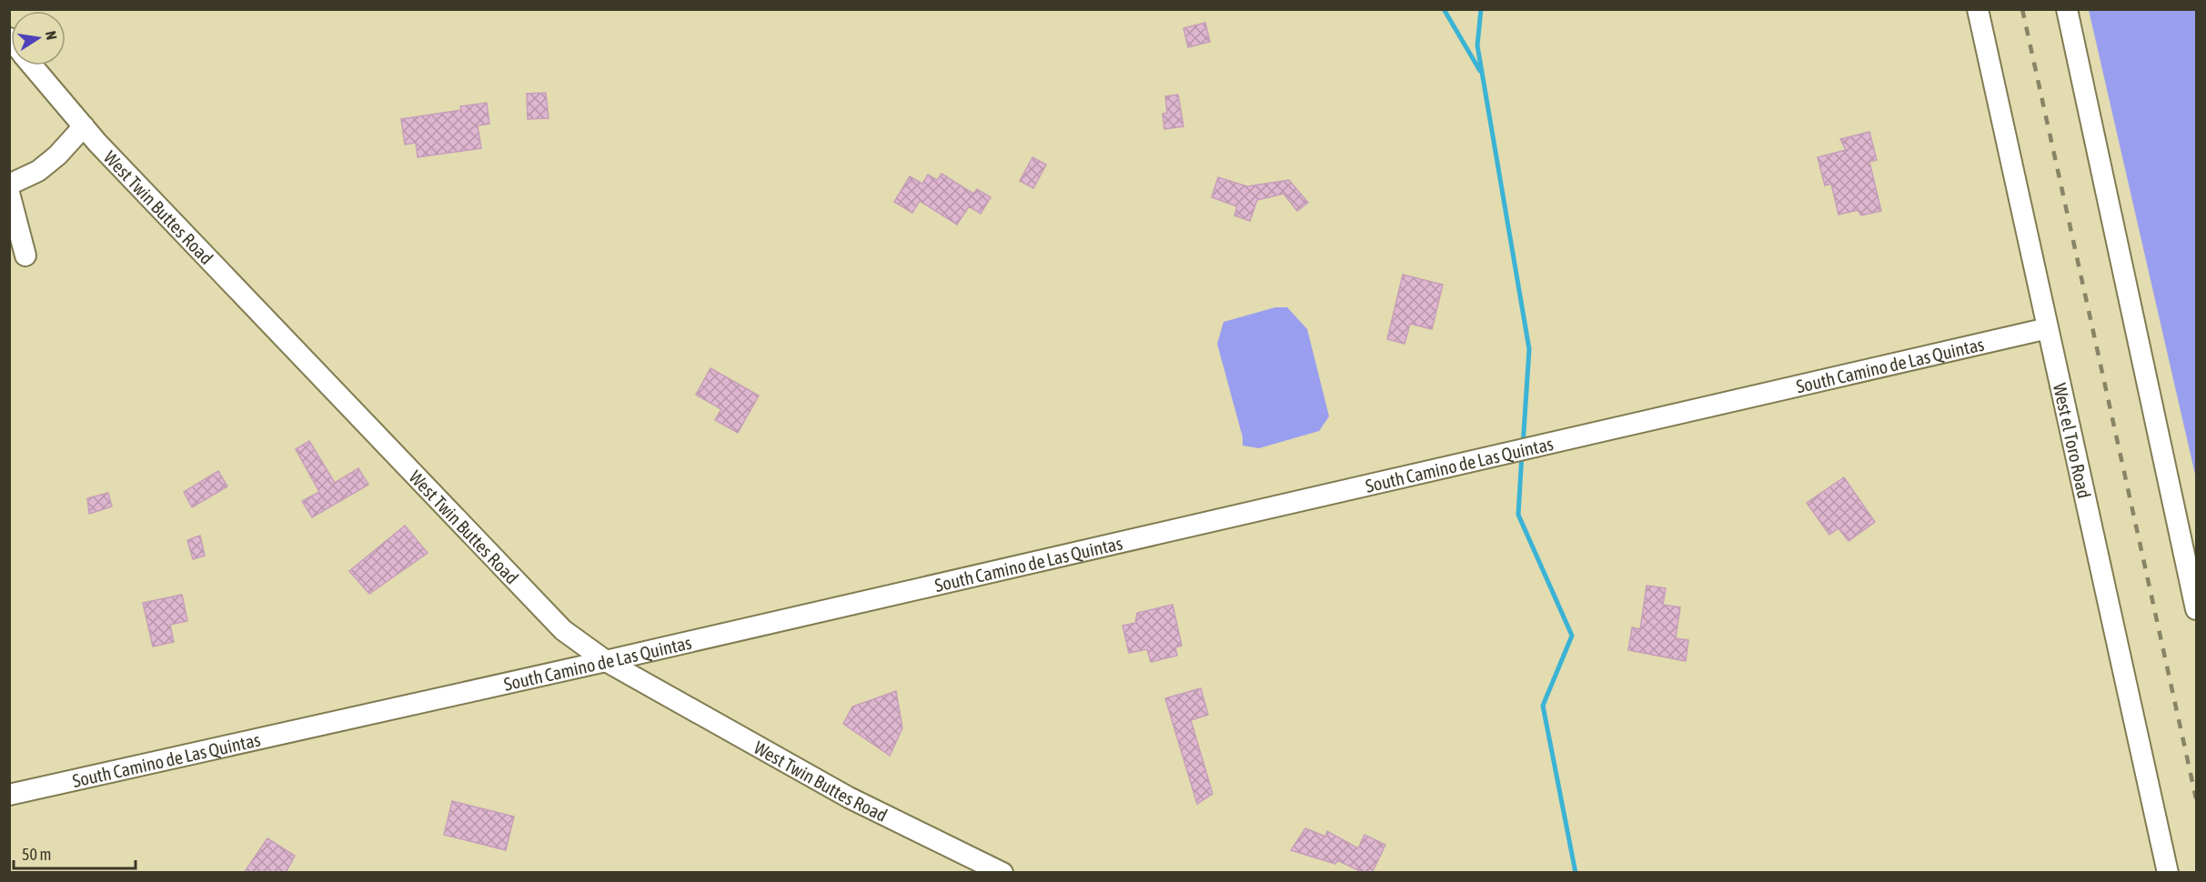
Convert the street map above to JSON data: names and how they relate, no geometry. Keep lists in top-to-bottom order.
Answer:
{
  "streets": {
    "street": ["West Twin Buttes Road", "South Camino de Las Quintas", "West el Toro Road"]
  },
  "crossings": [
    ["West Twin Buttes Road", "South Camino de Las Quintas"],
    ["South Camino de Las Quintas", "West el Toro Road"]
  ],
  "scale_bar": "50 m",
  "north": "right"
}
